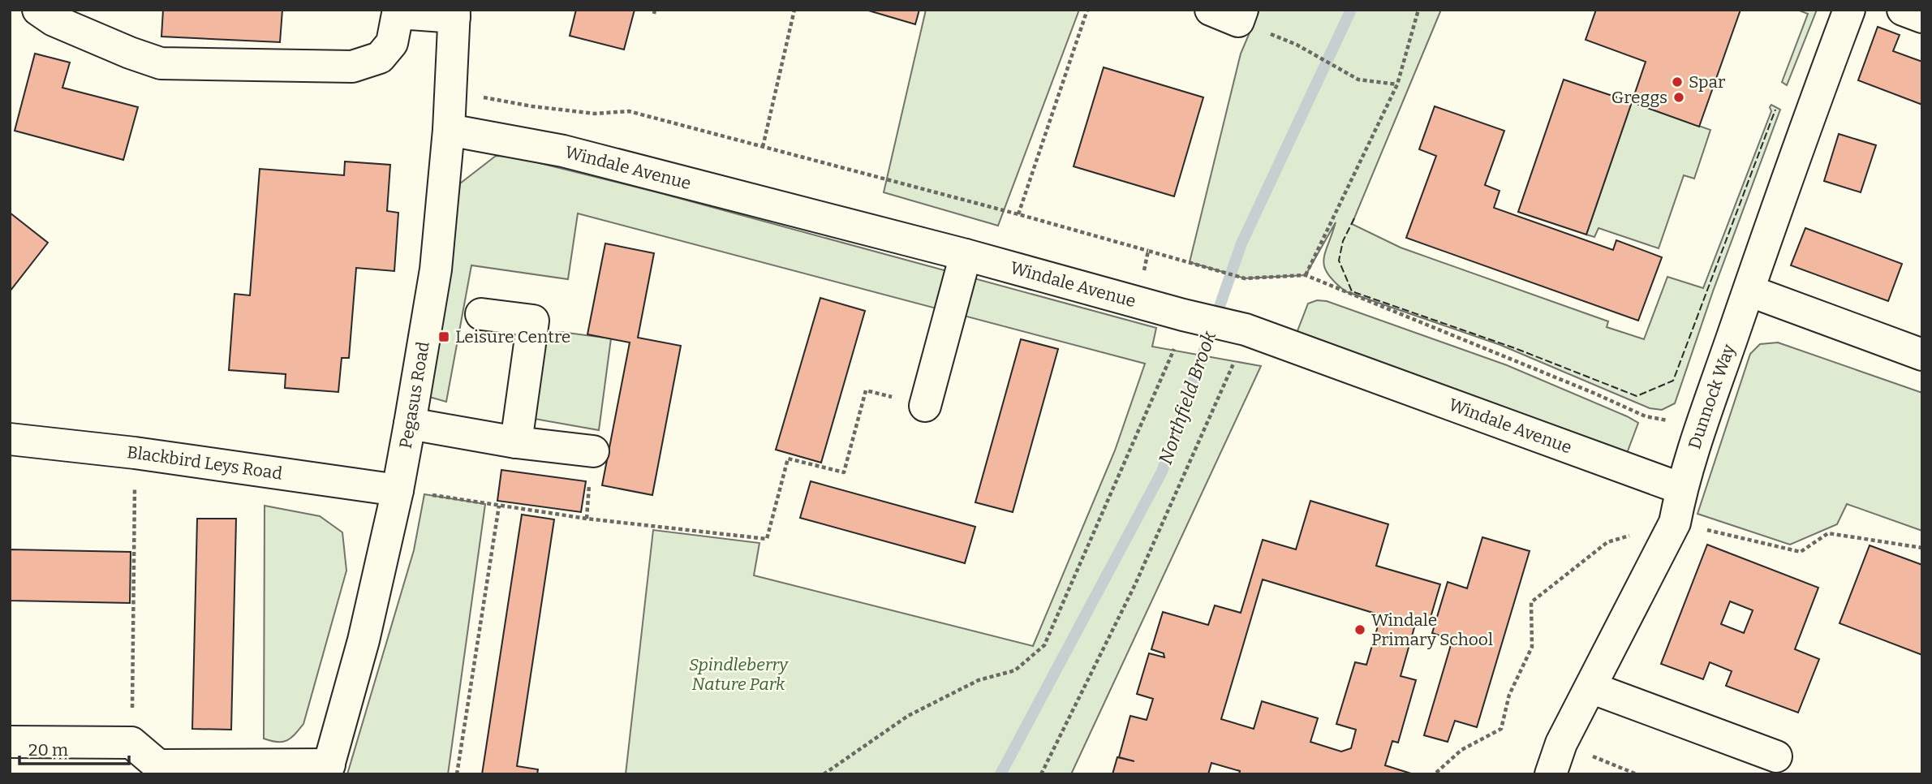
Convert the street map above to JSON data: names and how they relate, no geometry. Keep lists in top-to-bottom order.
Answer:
{
  "streets": {
    "street": [
      "Windale Avenue",
      "Pegasus Road",
      "Dunnock Way",
      "Blackbird Leys Road"
    ]
  },
  "crossings": [
    ["Windale Avenue", "Pegasus Road"],
    ["Windale Avenue", "Dunnock Way"],
    ["Pegasus Road", "Blackbird Leys Road"]
  ],
  "water": ["Northfield Brook"],
  "parks": ["Spindleberry Nature Park"],
  "places": {
    "other": ["Spar", "Greggs", "Windale Primary School"],
    "transit": ["Leisure Centre"]
  },
  "scale_bar": "20 m"
}
